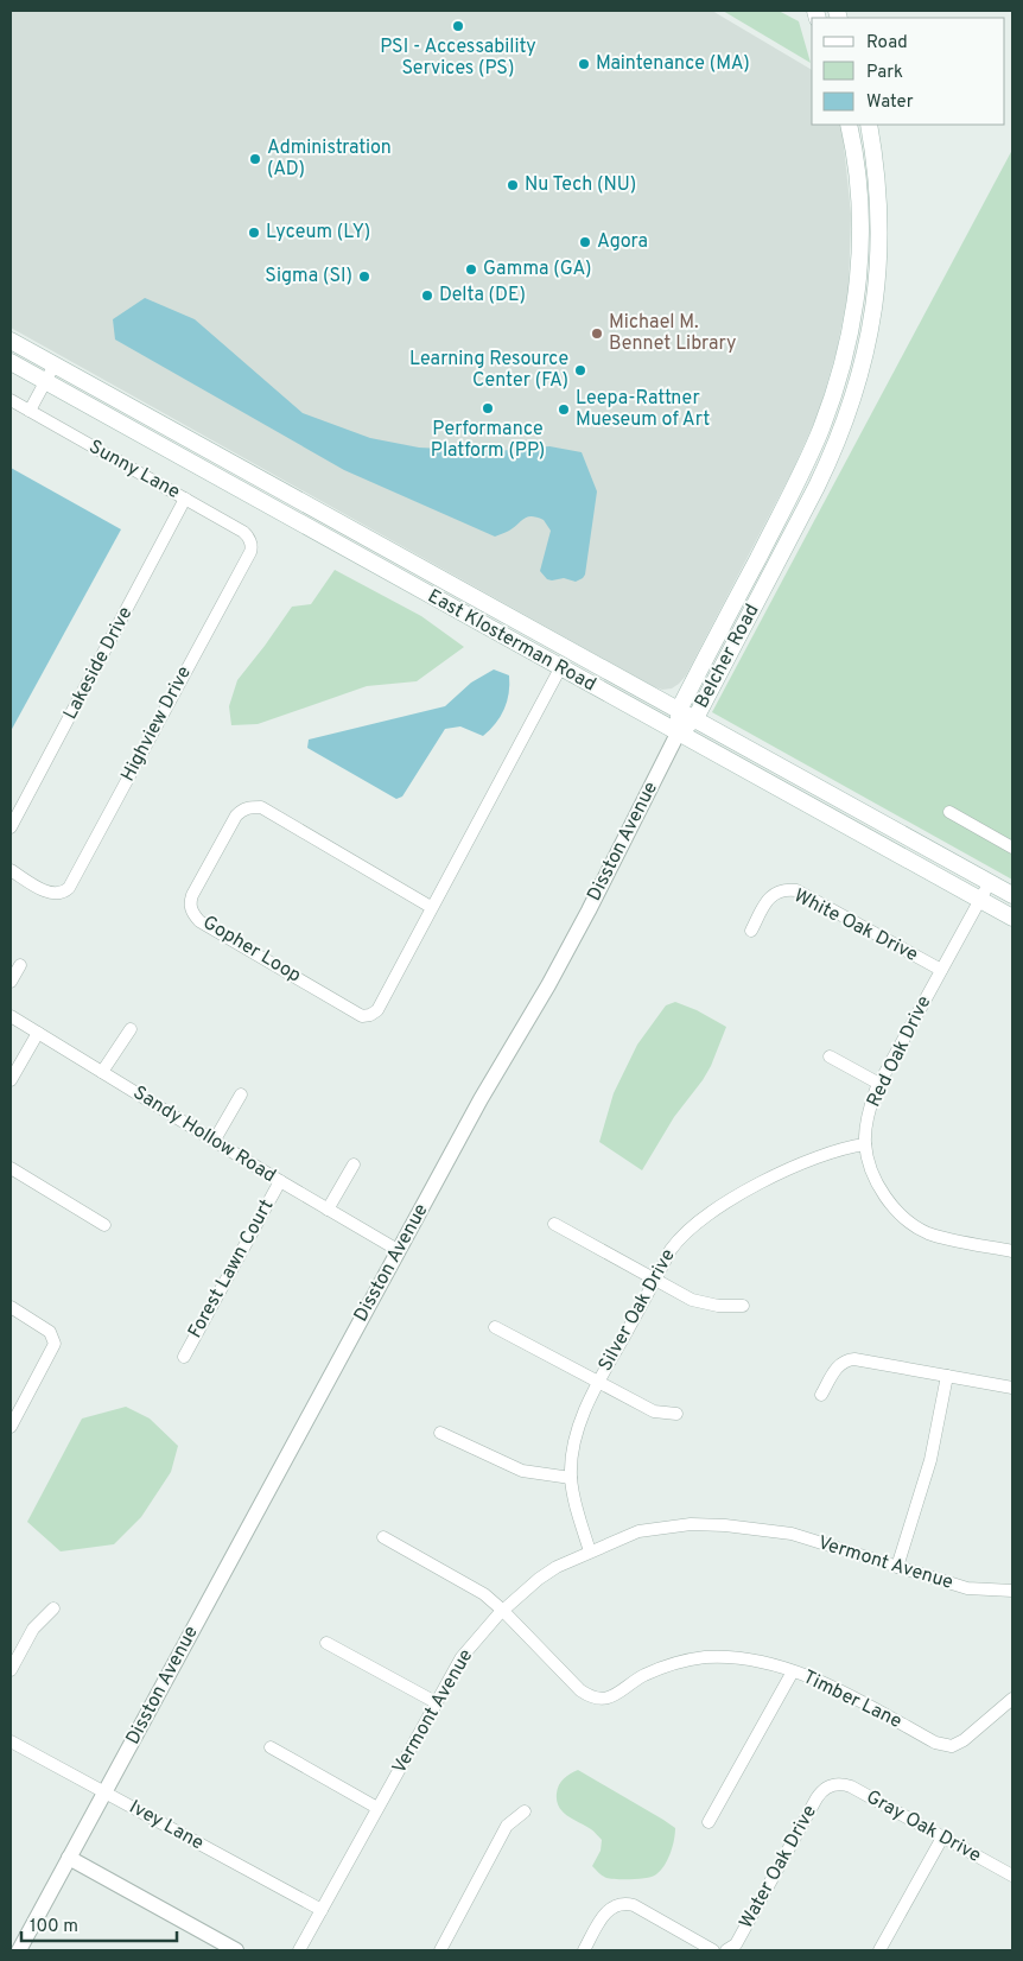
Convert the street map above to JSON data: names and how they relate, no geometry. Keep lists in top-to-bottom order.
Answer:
{
  "streets": {
    "main road": ["East Klosterman Road", "Belcher Road"],
    "street": [
      "Sunny Lane",
      "Lakeside Drive",
      "Highview Drive",
      "Disston Avenue",
      "White Oak Drive",
      "Gopher Loop",
      "Red Oak Drive",
      "Sandy Hollow Road",
      "Forest Lawn Court",
      "Silver Oak Drive",
      "Vermont Avenue",
      "Timber Lane",
      "Ivey Lane",
      "Gray Oak Drive",
      "Water Oak Drive"
    ]
  },
  "crossings": [
    ["Sunny Lane", "Lakeside Drive"],
    ["Sunny Lane", "Highview Drive"],
    ["East Klosterman Road", "Belcher Road"],
    ["East Klosterman Road", "Disston Avenue"],
    ["East Klosterman Road", "Gopher Loop"],
    ["East Klosterman Road", "Red Oak Drive"],
    ["Belcher Road", "Disston Avenue"],
    ["Disston Avenue", "Sandy Hollow Road"],
    ["Disston Avenue", "Ivey Lane"],
    ["White Oak Drive", "Red Oak Drive"],
    ["Red Oak Drive", "Silver Oak Drive"],
    ["Sandy Hollow Road", "Forest Lawn Court"],
    ["Silver Oak Drive", "Vermont Avenue"],
    ["Vermont Avenue", "Timber Lane"],
    ["Vermont Avenue", "Ivey Lane"],
    ["Gray Oak Drive", "Water Oak Drive"]
  ],
  "places": [
    "PSI - Accessability Services (PS)",
    "Maintenance (MA)",
    "Administration (AD)",
    "Nu Tech (NU)",
    "Lyceum (LY)",
    "Agora",
    "Gamma (GA)",
    "Sigma (SI)",
    "Delta (DE)",
    "Michael M. Bennet Library",
    "Learning Resource Center (FA)",
    "Performance Platform (PP)",
    "Leepa-Rattner Mueseum of Art"
  ],
  "legend": ["Road", "Park", "Water"],
  "scale_bar": "100 m"
}
